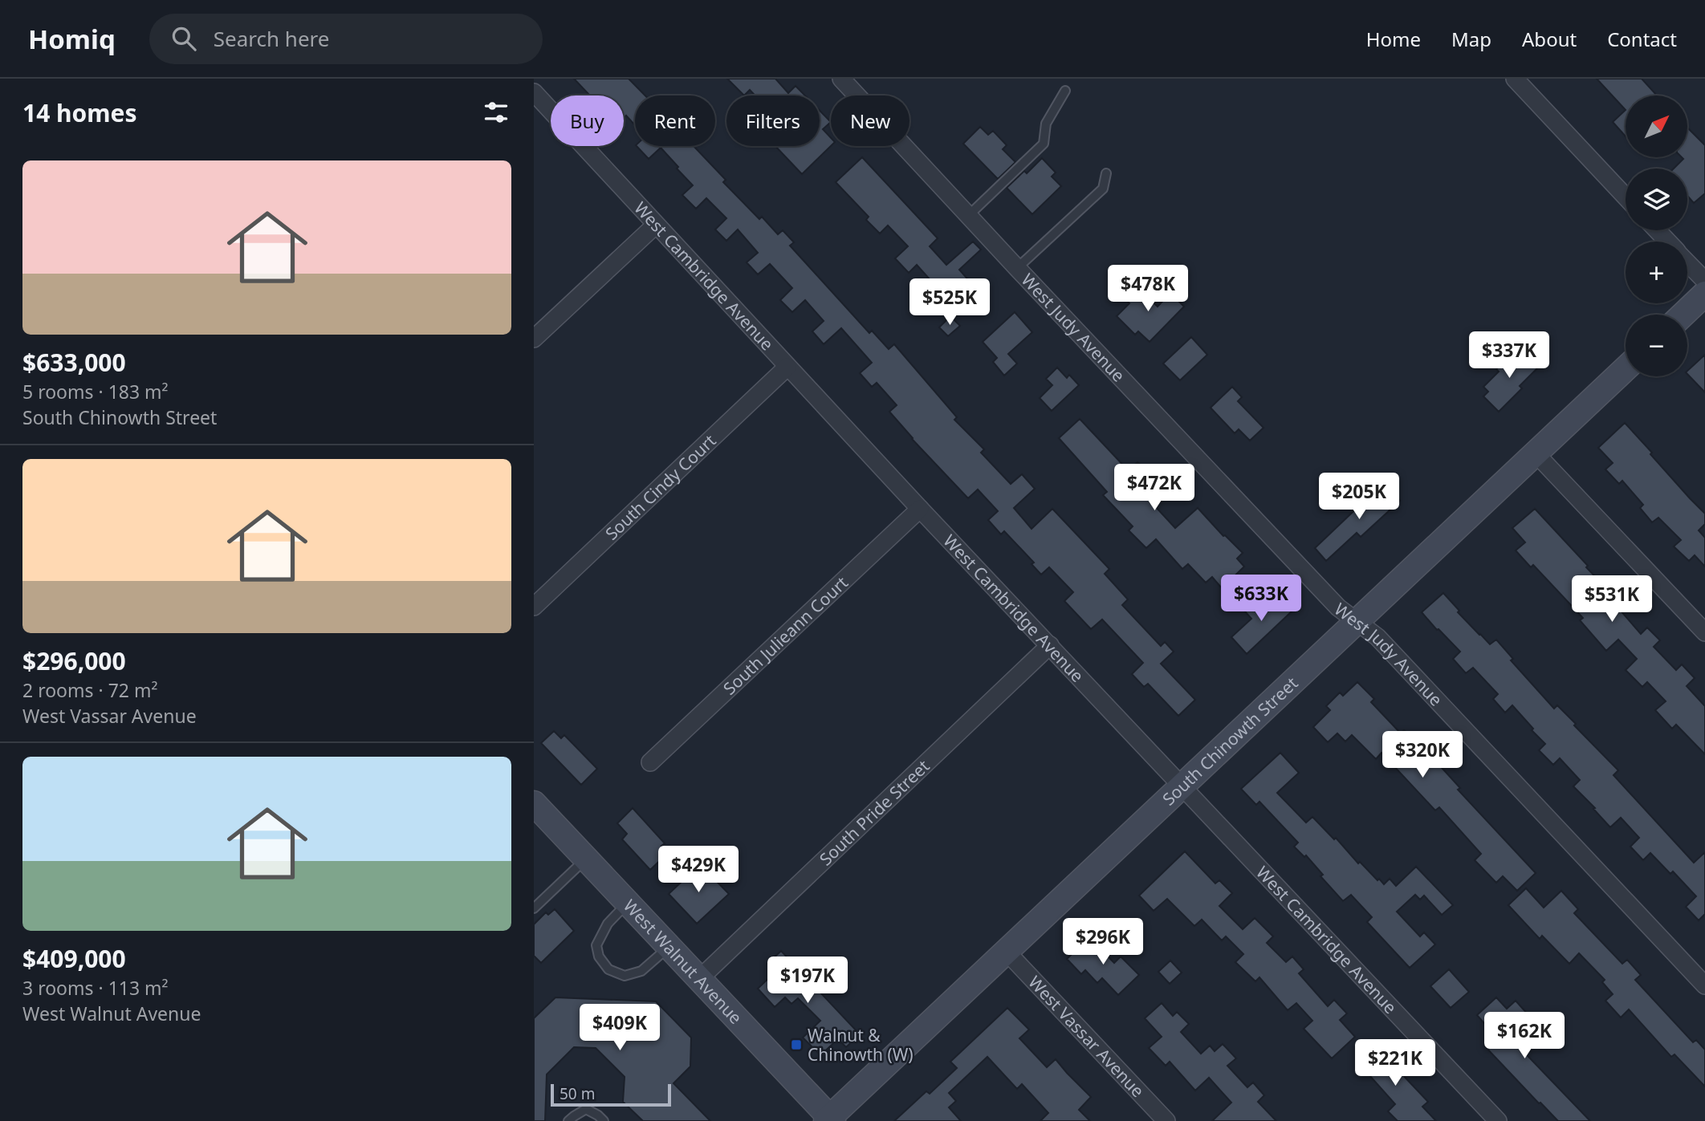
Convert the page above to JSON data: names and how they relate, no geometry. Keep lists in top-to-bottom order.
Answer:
{
  "streets": {
    "street": [
      "West Cambridge Avenue",
      "West Judy Avenue",
      "South Cindy Court",
      "South Julieann Court",
      "South Chinowth Street",
      "South Pride Street",
      "West Walnut Avenue",
      "West Vassar Avenue"
    ]
  },
  "crossings": [
    ["West Cambridge Avenue", "South Cindy Court"],
    ["West Cambridge Avenue", "South Julieann Court"],
    ["West Cambridge Avenue", "South Chinowth Street"],
    ["West Cambridge Avenue", "South Pride Street"],
    ["West Judy Avenue", "South Chinowth Street"],
    ["South Chinowth Street", "West Walnut Avenue"],
    ["South Chinowth Street", "West Vassar Avenue"],
    ["South Pride Street", "West Walnut Avenue"]
  ],
  "places": {
    "transit": ["Walnut & Chinowth (W)"]
  },
  "scale_bar": "50 m",
  "north": "top right",
  "page": {
    "header": "Homiq",
    "search": "Search here",
    "nav": [
      "Home",
      "Map",
      "About",
      "Contact"
    ],
    "heading": "14 homes",
    "map_buttons": ["+", "−"],
    "chip": [
      "Buy",
      "Rent",
      "Filters",
      "New"
    ],
    "list": [
      {
        "name": "$633,000",
        "note": "5 rooms · 183 m² · South Chinowth Street"
      },
      {
        "name": "$296,000",
        "note": "2 rooms · 72 m² · West Vassar Avenue"
      },
      {
        "name": "$409,000",
        "note": "3 rooms · 113 m² · West Walnut Avenue"
      }
    ],
    "price": [
      "$478K",
      "$525K",
      "$337K",
      "$472K",
      "$205K",
      "$633K",
      "$531K",
      "$320K",
      "$429K",
      "$296K",
      "$197K",
      "$409K",
      "$162K",
      "$221K"
    ],
    "scale": "50 m"
  }
}
